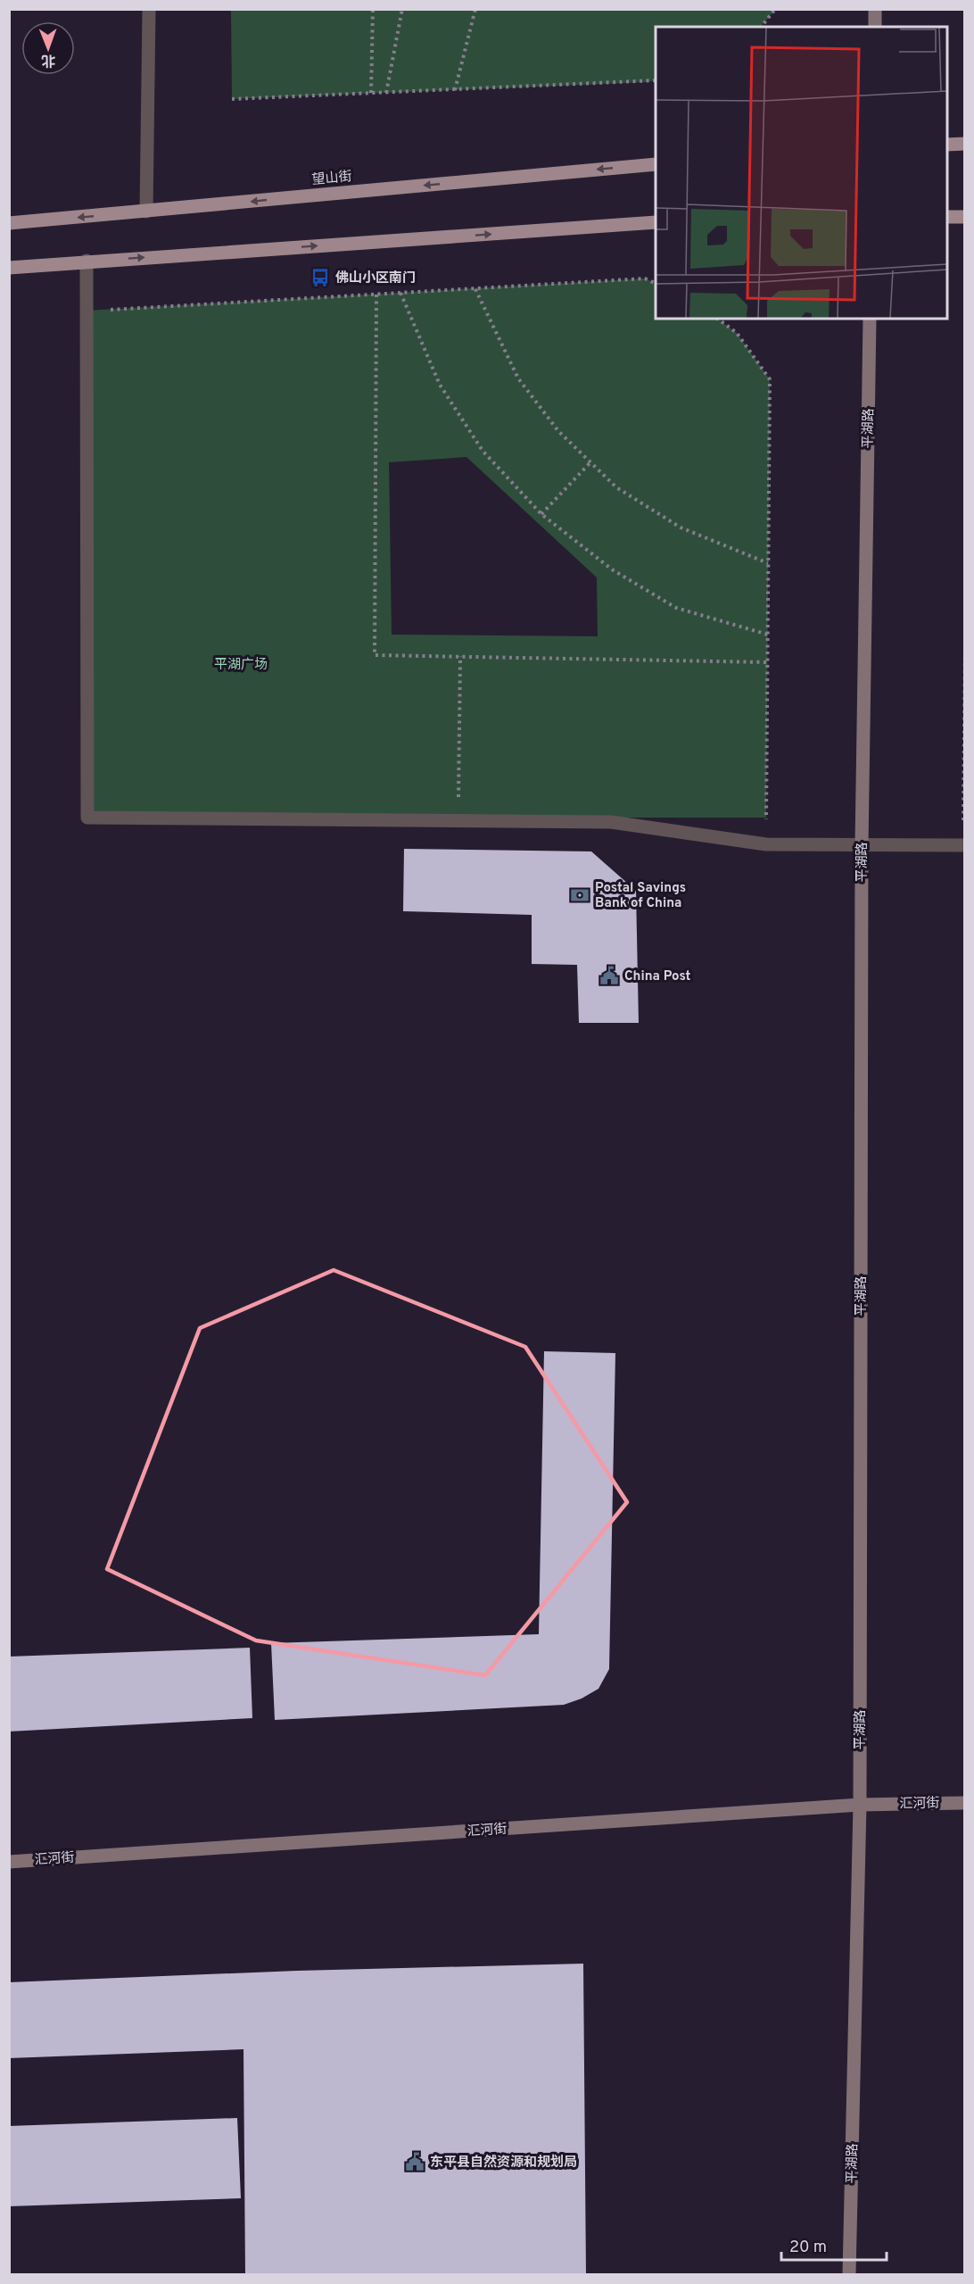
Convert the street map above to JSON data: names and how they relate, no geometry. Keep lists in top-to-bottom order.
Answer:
{
  "streets": {
    "main road": ["望山街"],
    "street": ["平湖路", "汇河街"]
  },
  "crossings": [
    ["平湖路", "汇河街"]
  ],
  "parks": ["平湖广场"],
  "places": {
    "bus stop": ["佛山小区南门"],
    "bank": ["Postal Savings Bank of China"],
    "public building": ["China Post", "东平县自然资源和规划局"]
  },
  "scale_bar": "20 m",
  "north": "bottom"
}
